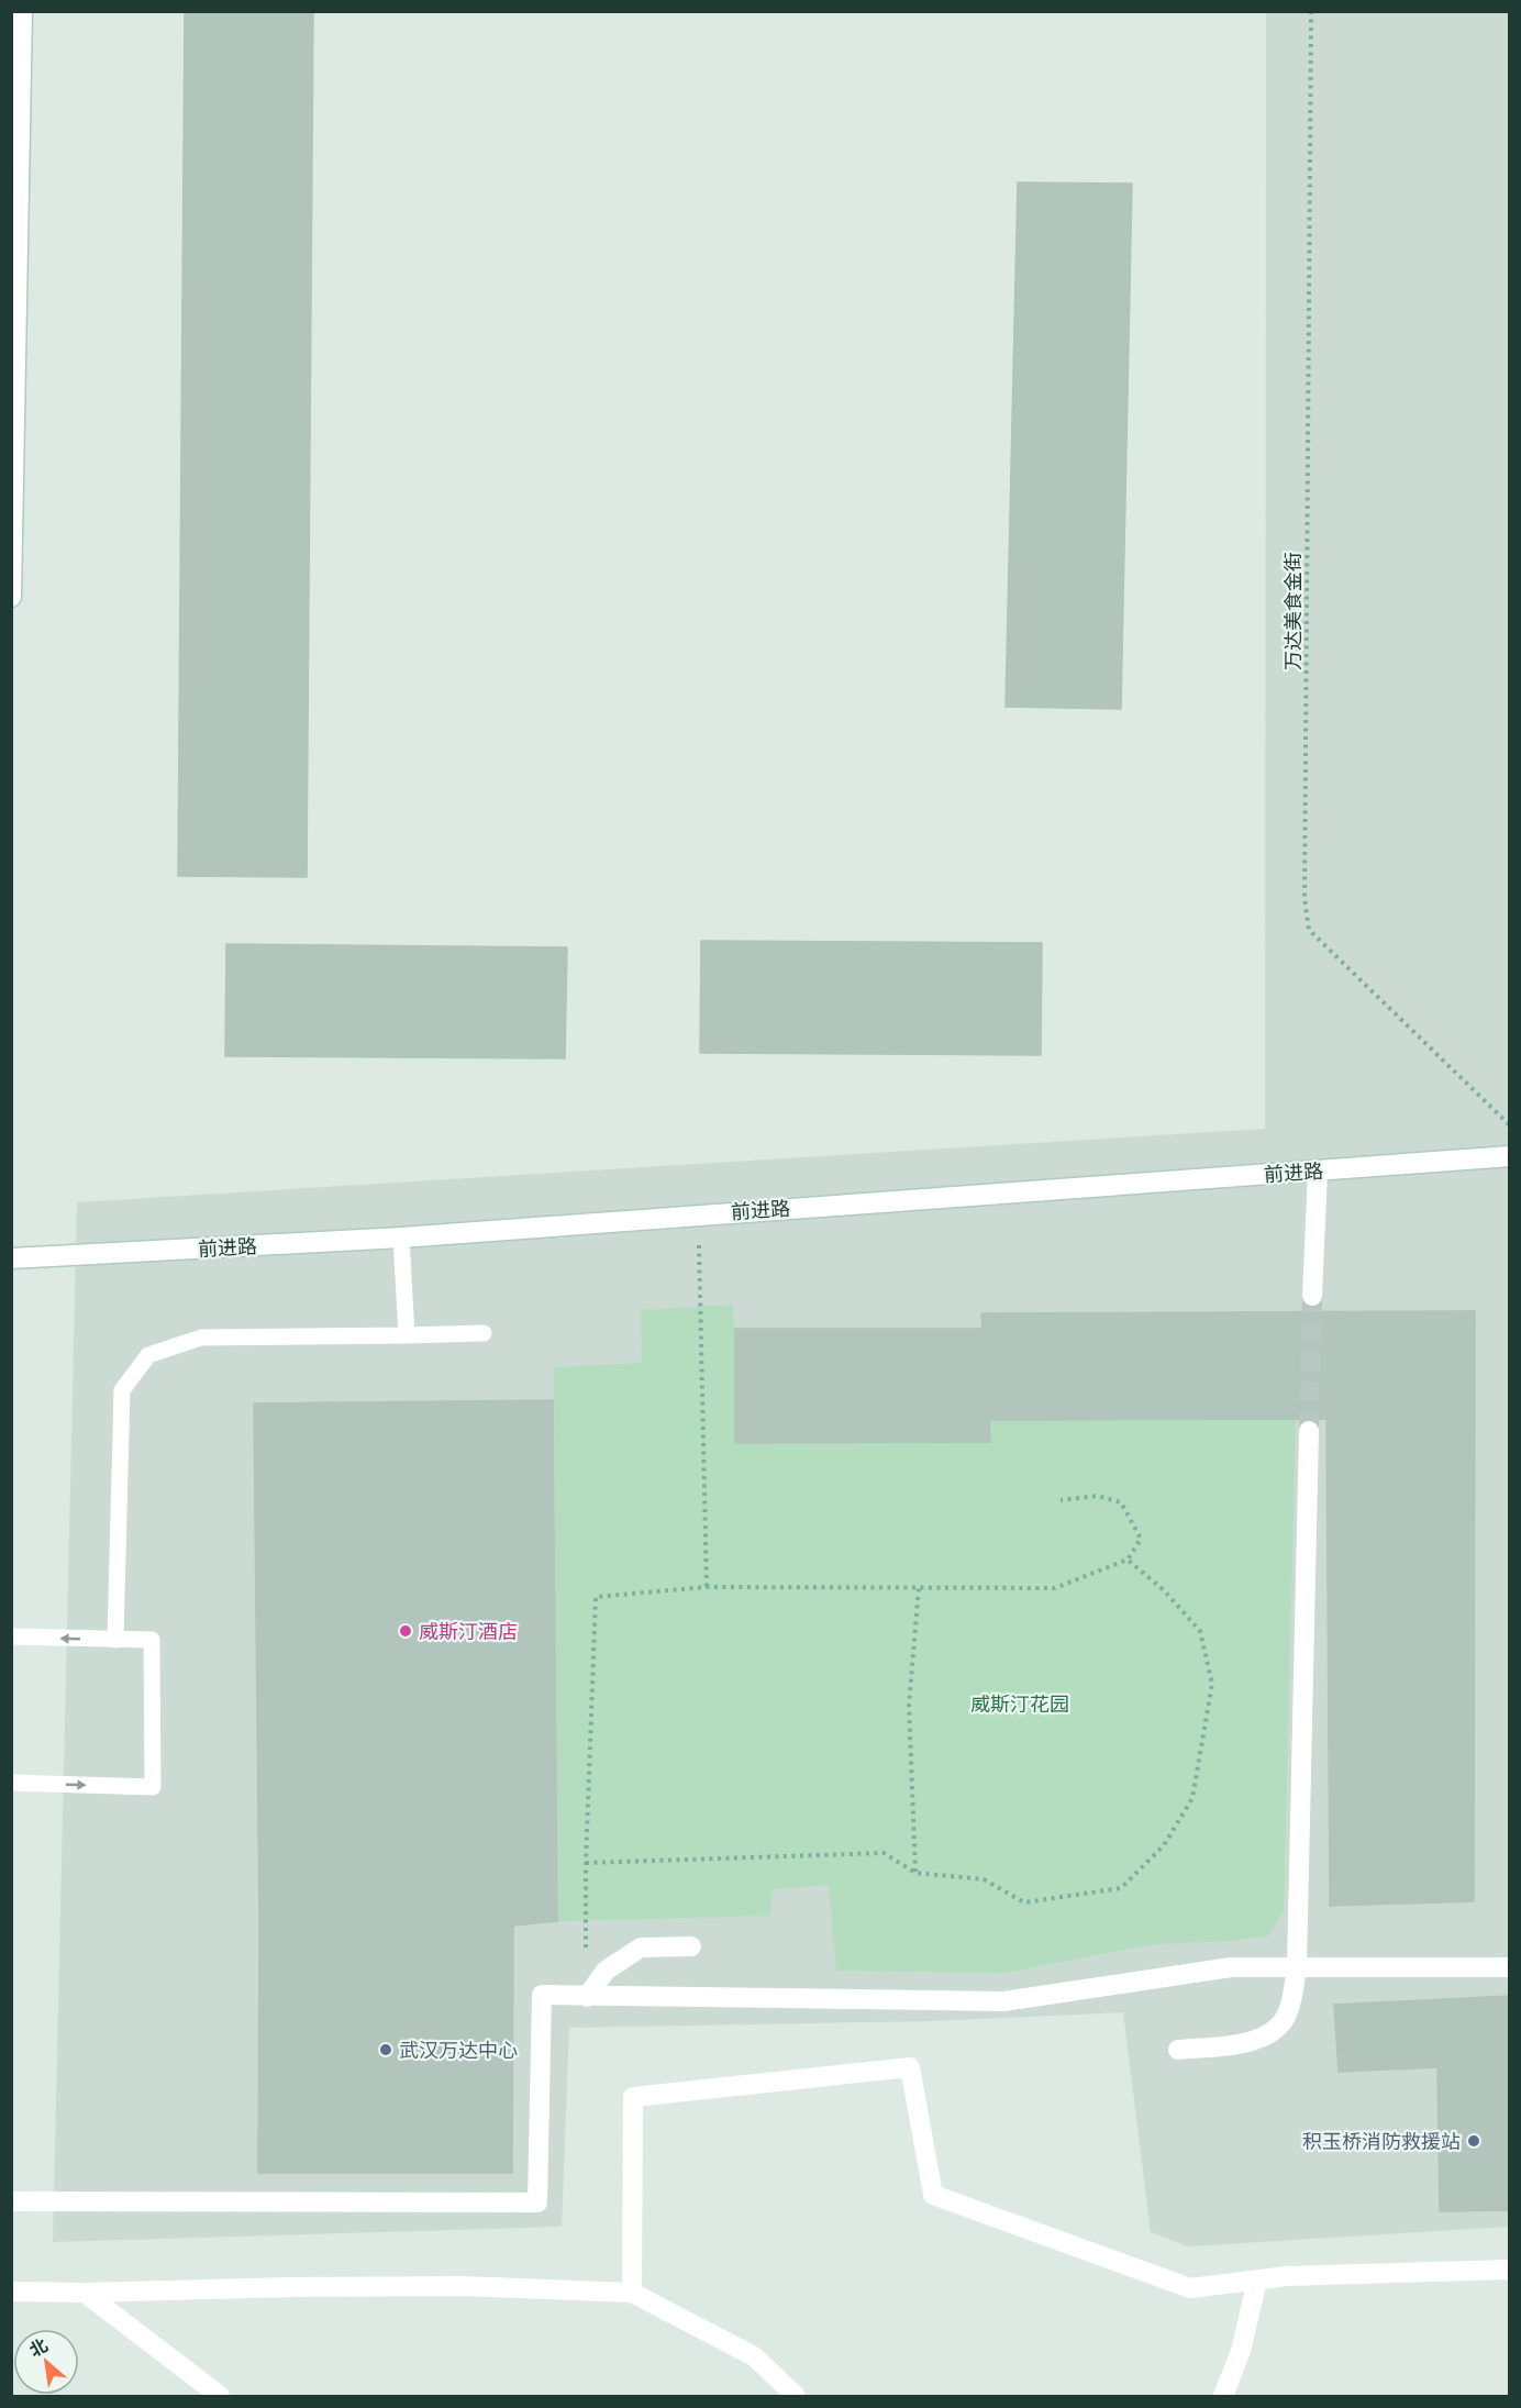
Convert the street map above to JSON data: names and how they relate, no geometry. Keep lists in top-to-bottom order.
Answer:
{
  "streets": {
    "street": ["前进路"],
    "path": ["万达美食金街"]
  },
  "parks": ["威斯汀花园"],
  "places": ["威斯汀酒店", "武汉万达中心", "积玉桥消防救援站"],
  "north": "top left"
}
